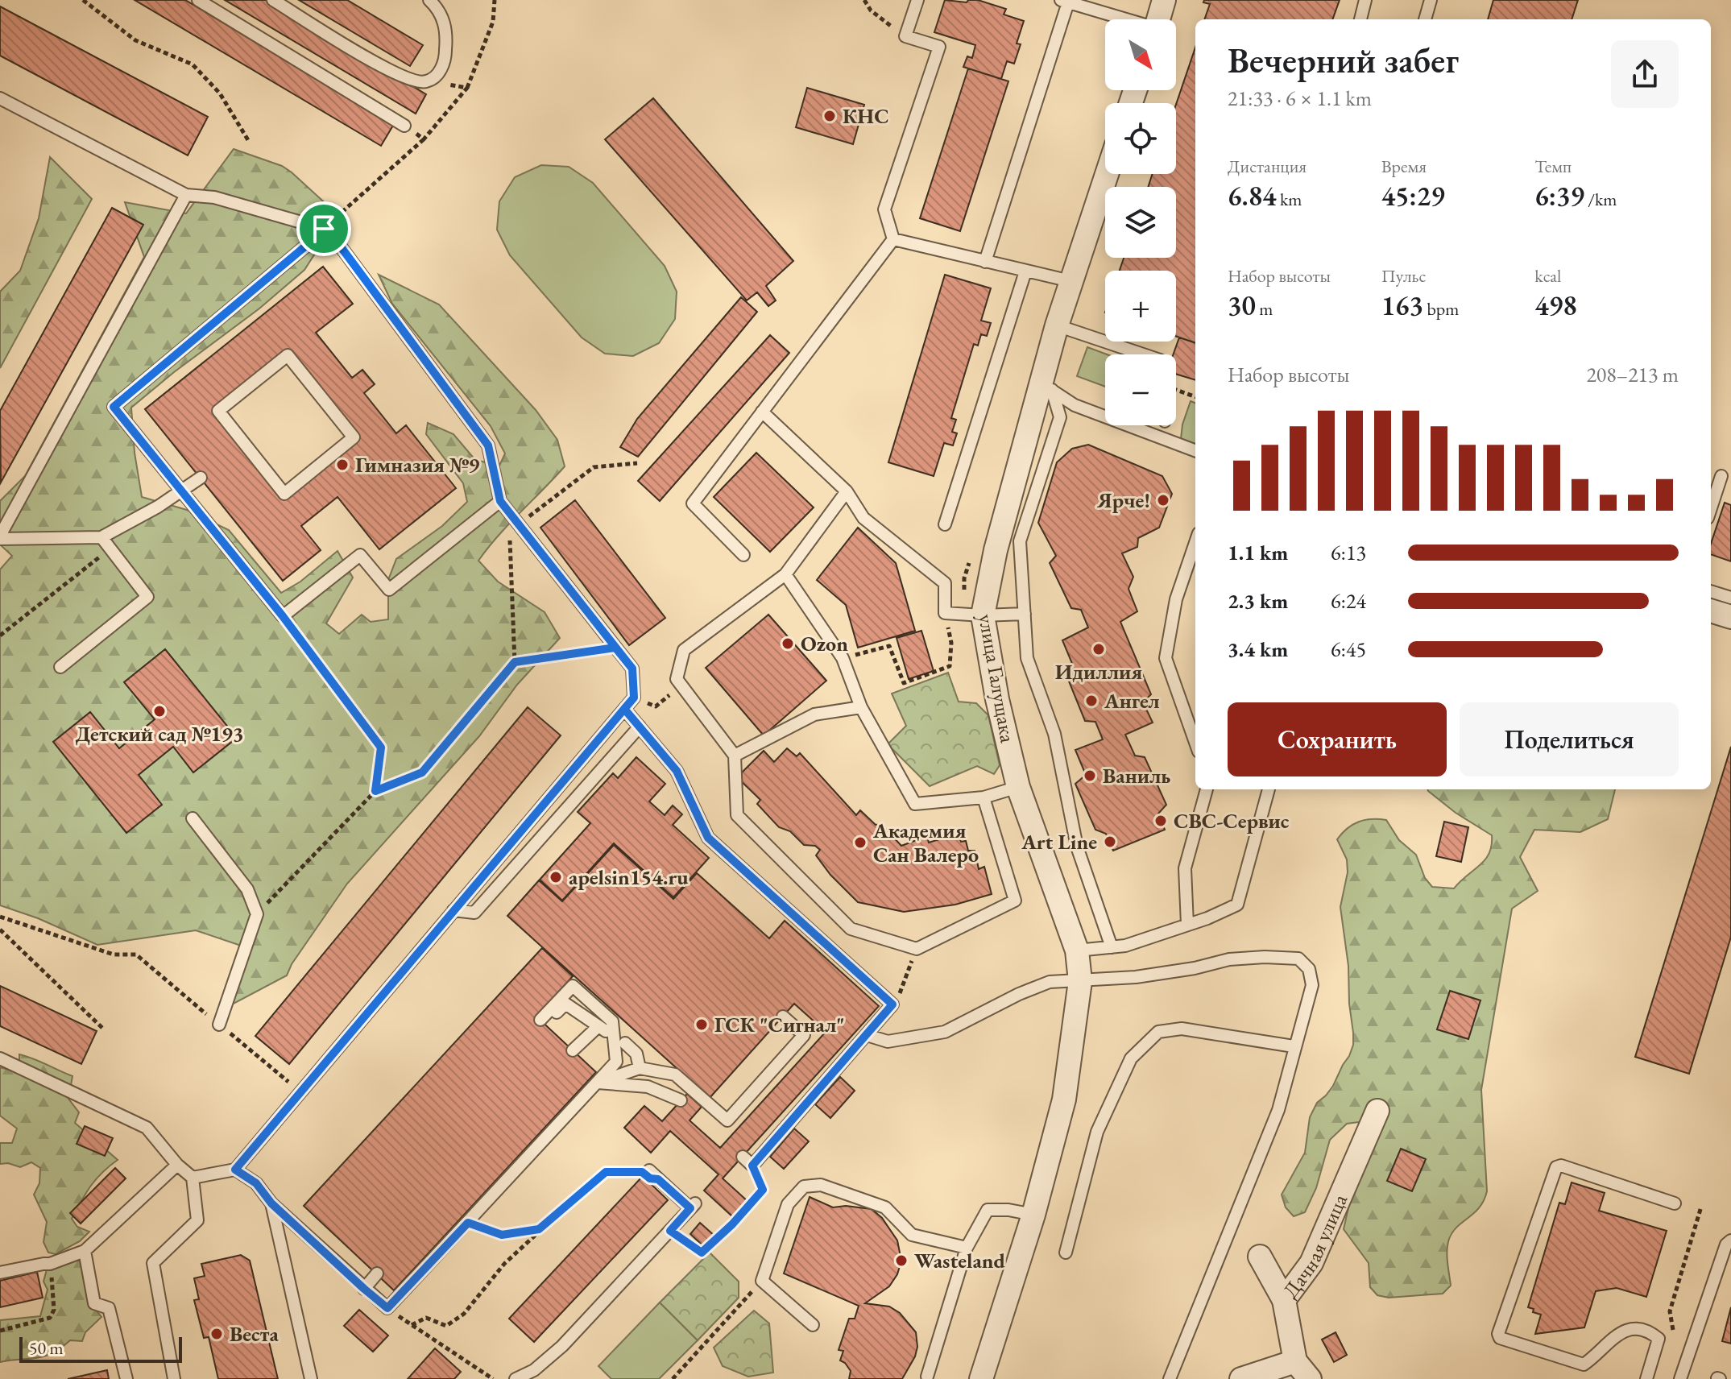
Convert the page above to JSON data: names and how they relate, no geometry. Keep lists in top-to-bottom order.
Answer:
{
  "streets": {
    "street": ["улица Галущака", "Дачная улица"]
  },
  "places": [
    "КНС",
    "Гимназия №9",
    "Ярче!",
    "Ozon",
    "Идиллия",
    "Ангел",
    "Детский сад №193",
    "Ваниль",
    "СВС-Сервис",
    "Art Line",
    "Академия Сан Валеро",
    "apelsin154.ru",
    "ГСК \"Сигнал\"",
    "Wasteland",
    "Веста"
  ],
  "scale_bar": "50 m",
  "north": "bottom right",
  "page": {
    "map_buttons": ["+", "−"],
    "heading": ["Вечерний забег", "21:33 · 6 × 1.1 km"],
    "stats": [
      ["Дистанция", "6.84 km"],
      ["Время", "45:29"],
      ["Темп", "6:39 /km"],
      ["Набор высоты", "30 m"],
      ["Пульс", "163 bpm"],
      ["kcal", "498"]
    ],
    "chart": ["Набор высоты", "208–213 m"],
    "list": [
      {
        "name": "1.1 km",
        "note": "6:13"
      },
      {
        "name": "2.3 km",
        "note": "6:24"
      },
      {
        "name": "3.4 km",
        "note": "6:45"
      }
    ],
    "buttons": ["Сохранить", "Поделиться"],
    "scale": "50 m"
  }
}
